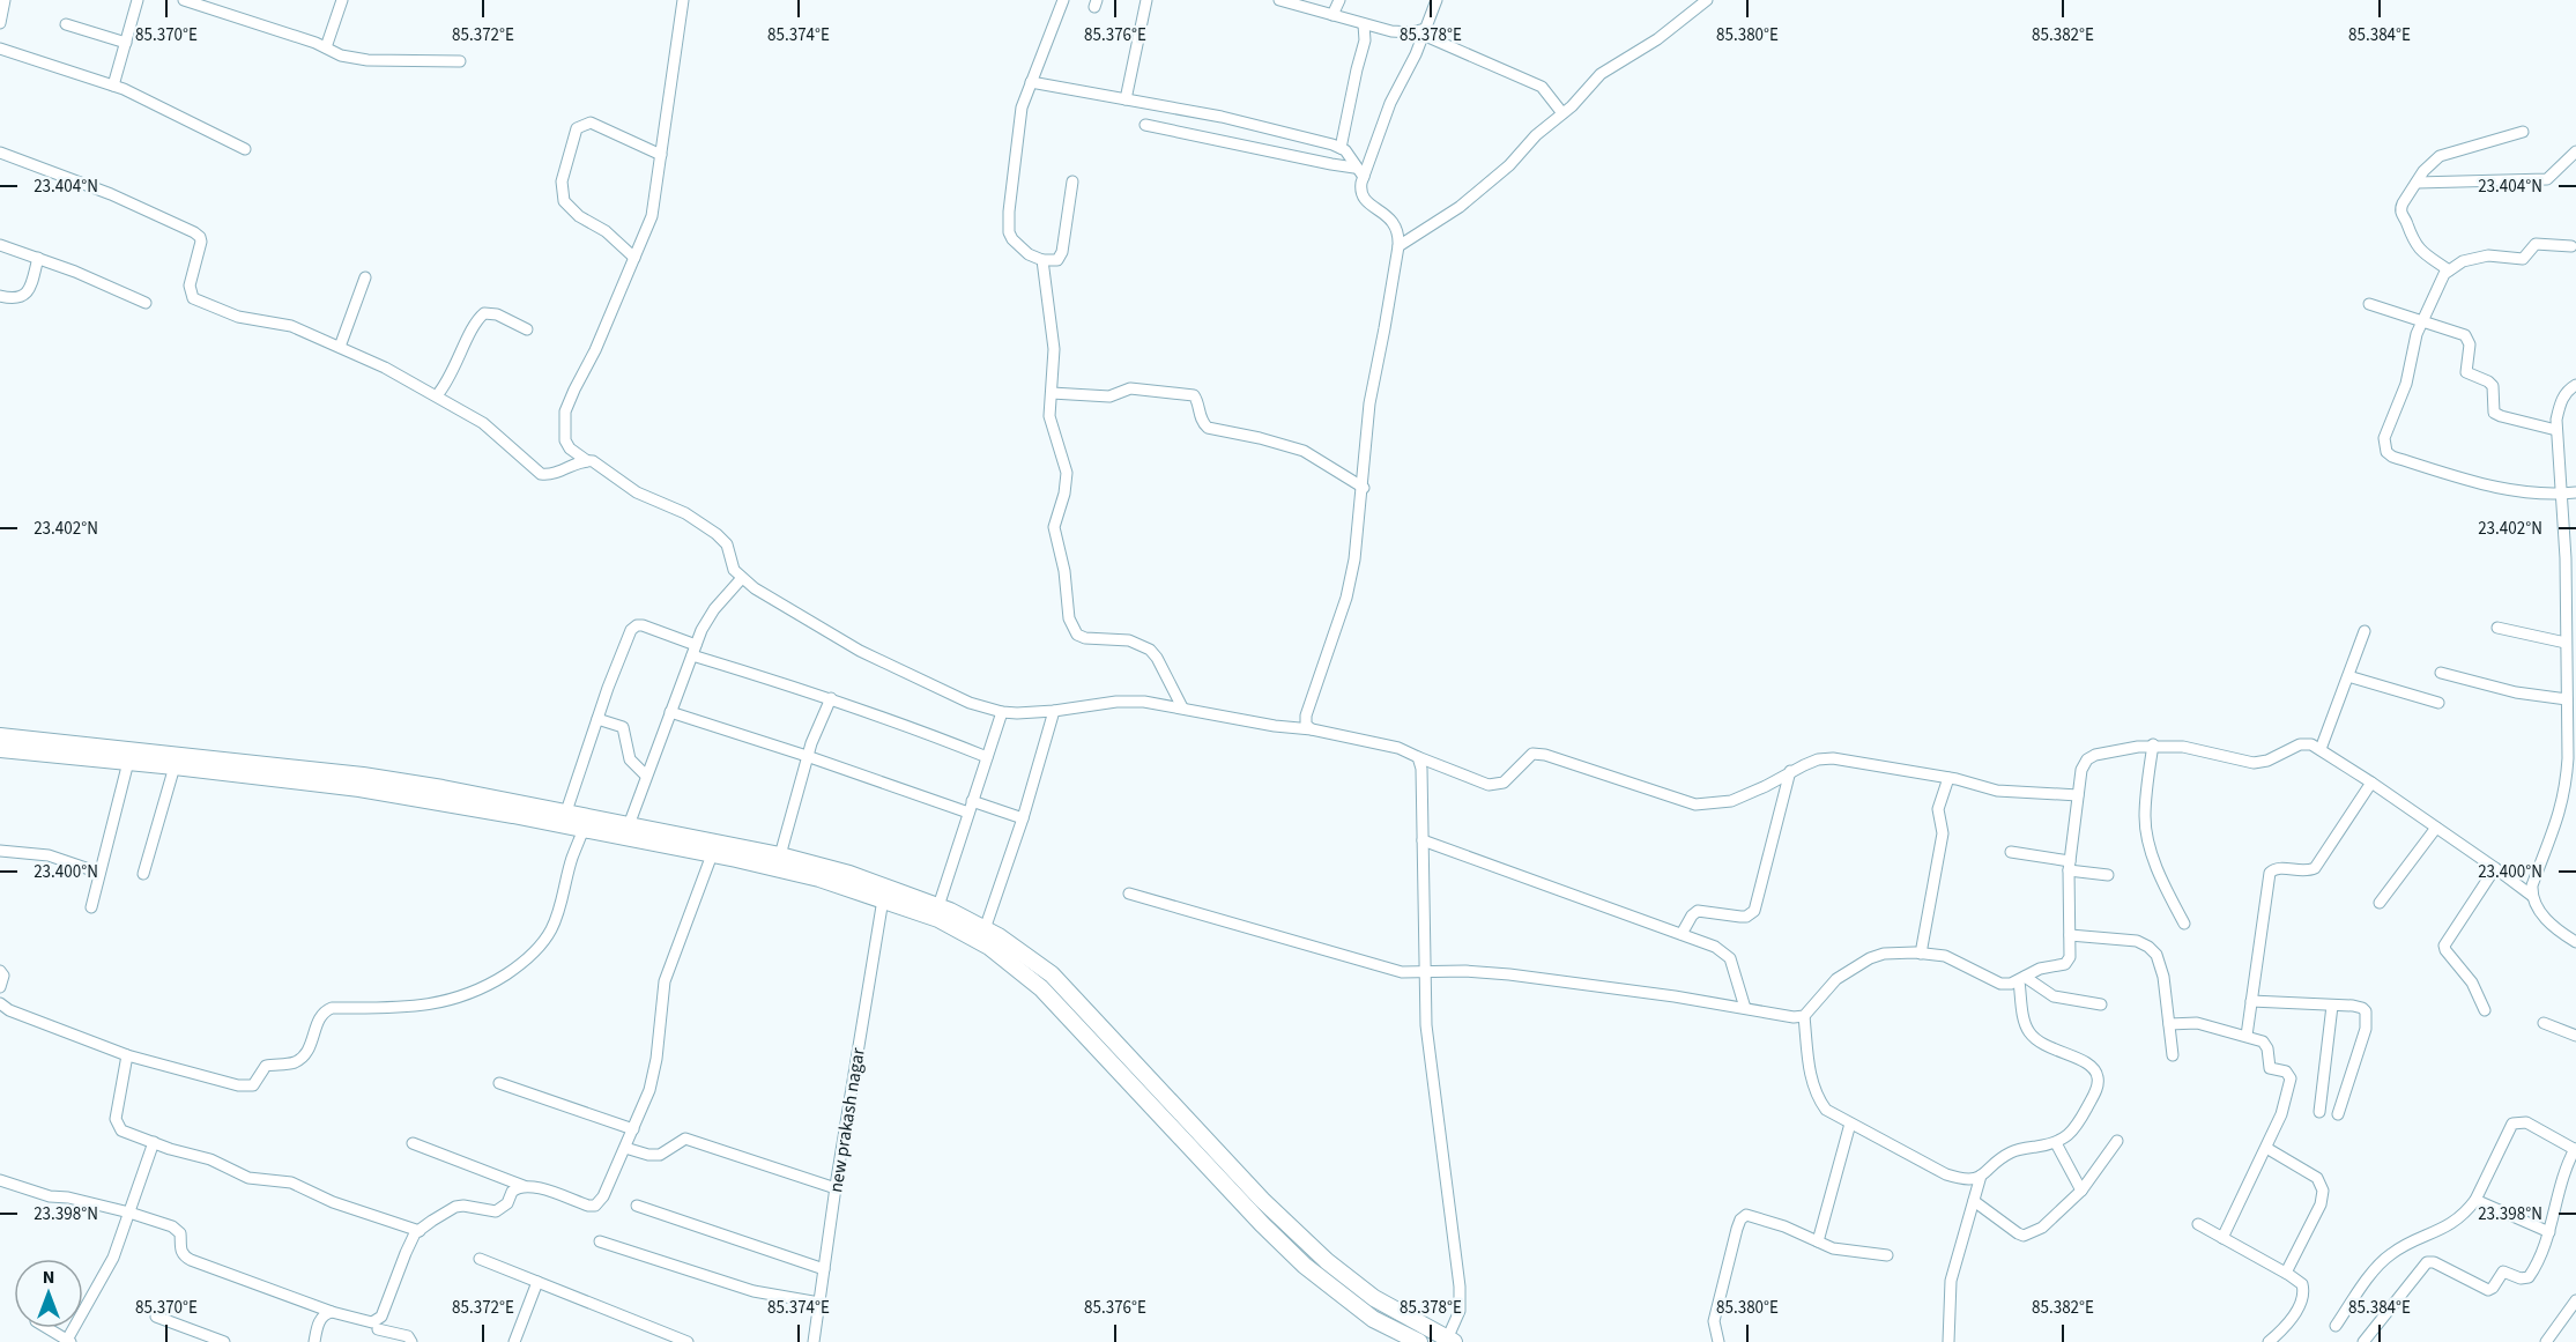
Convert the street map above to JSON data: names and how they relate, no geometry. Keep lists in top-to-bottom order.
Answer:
{
  "streets": {
    "street": ["new prakash nagar"]
  },
  "north": "top",
  "coordinates": [
    "85.370°E",
    "85.372°E",
    "85.374°E",
    "85.376°E",
    "85.378°E",
    "85.380°E",
    "85.382°E",
    "85.384°E",
    "23.404°N",
    "23.402°N",
    "23.400°N",
    "23.398°N"
  ]
}
